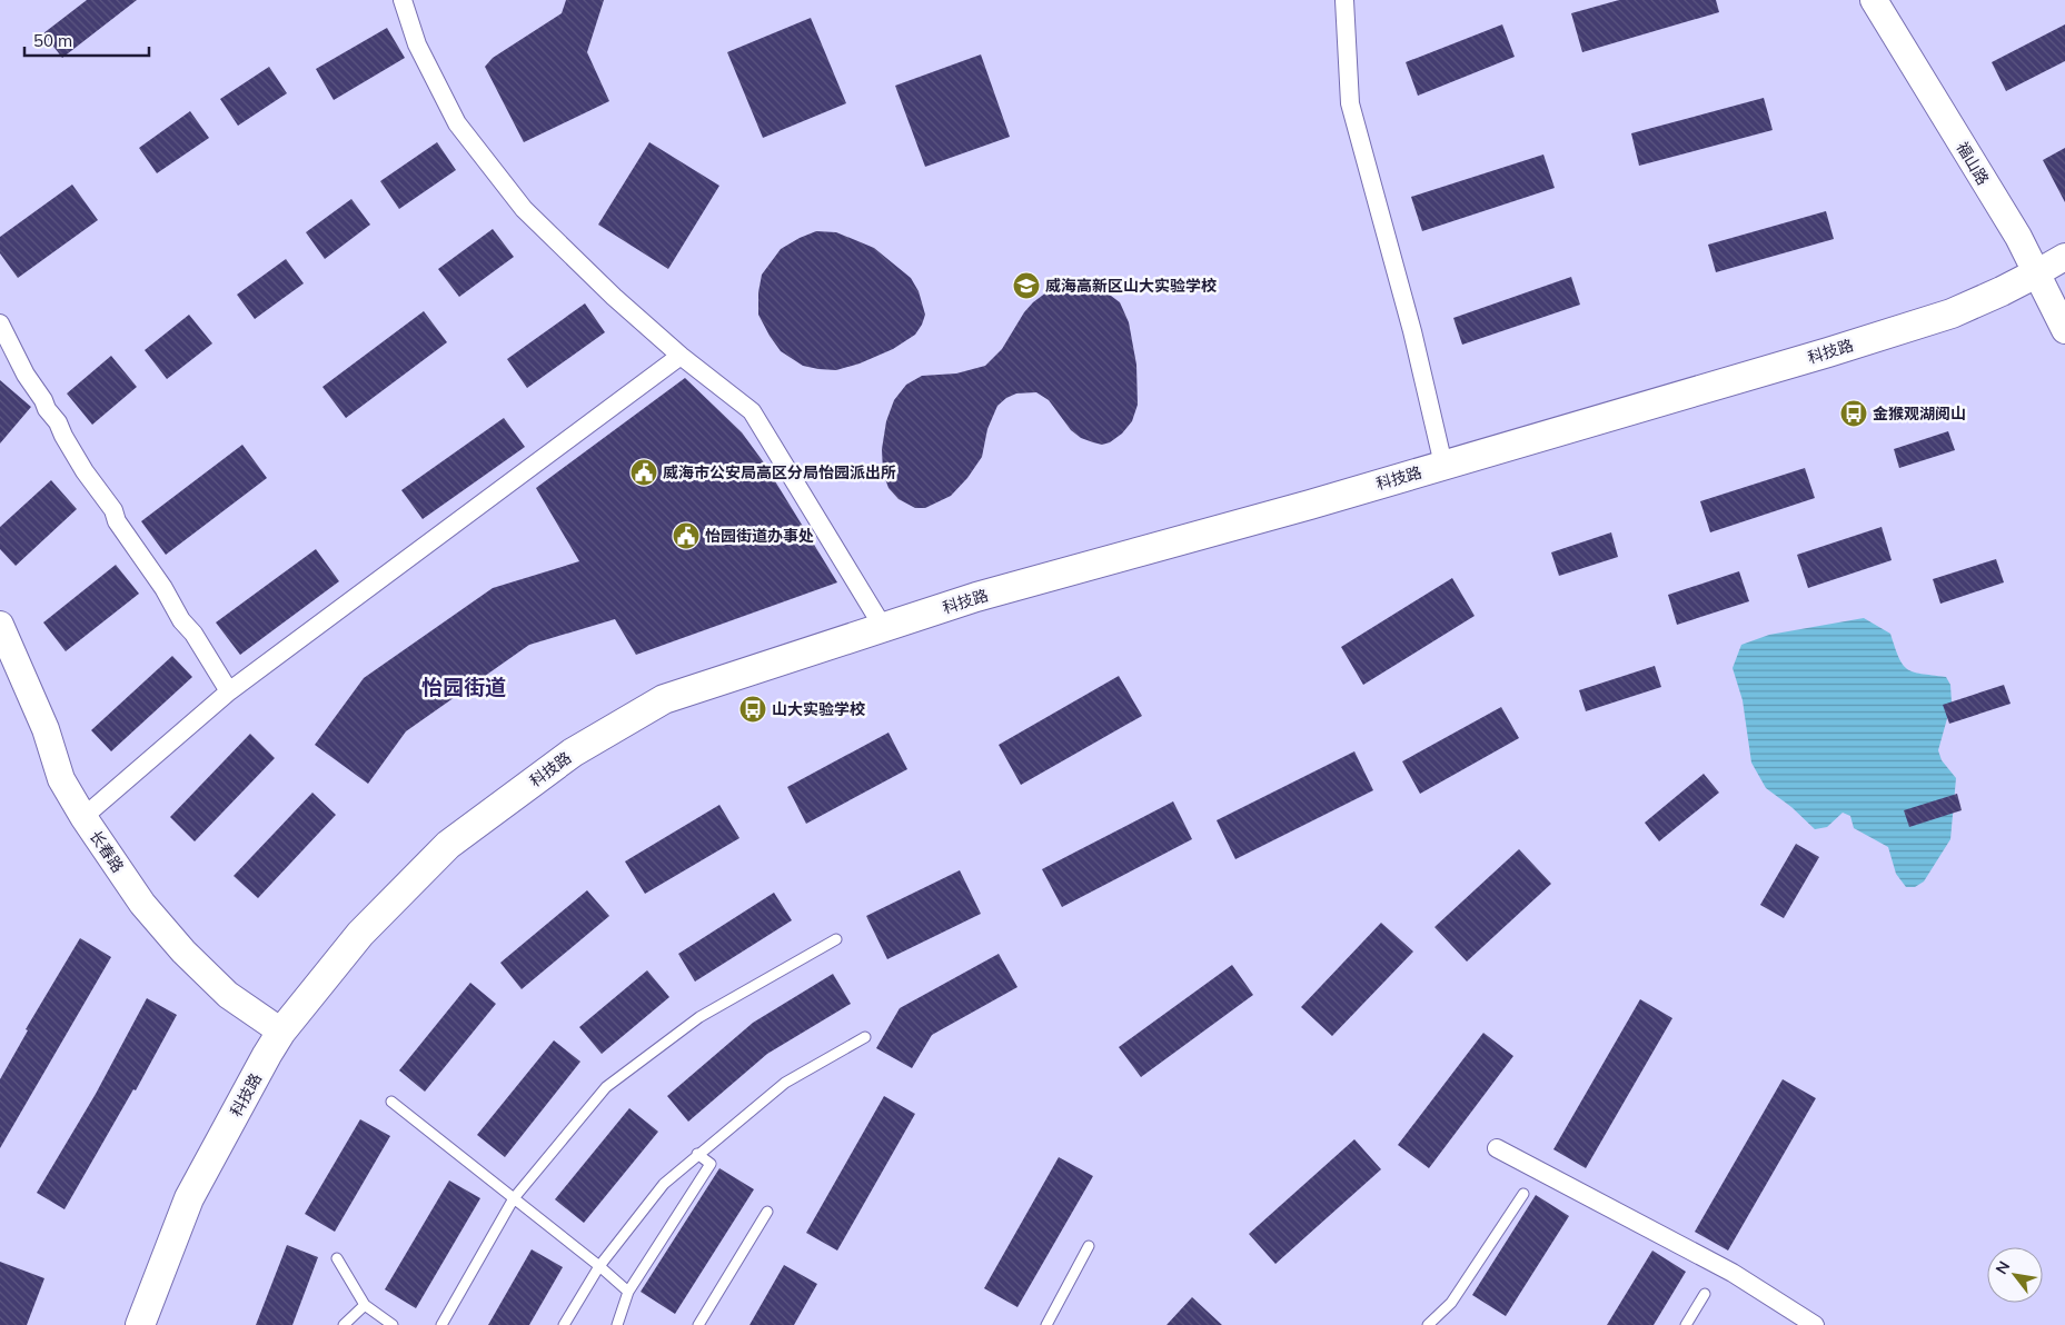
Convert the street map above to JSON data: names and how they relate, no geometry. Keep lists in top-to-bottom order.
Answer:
{
  "streets": {
    "main road": ["科技路"],
    "street": ["福山路", "长春路"]
  },
  "crossings": [
    ["福山路", "科技路"],
    ["科技路", "长春路"]
  ],
  "districts": ["怡园街道"],
  "places": {
    "school or university": ["威海高新区山大实验学校"],
    "bus stop": ["金猴观湖阅山", "山大实验学校"],
    "public building": ["威海市公安局高区分局怡园派出所", "怡园街道办事处"]
  },
  "scale_bar": "50 m",
  "north": "top left"
}
